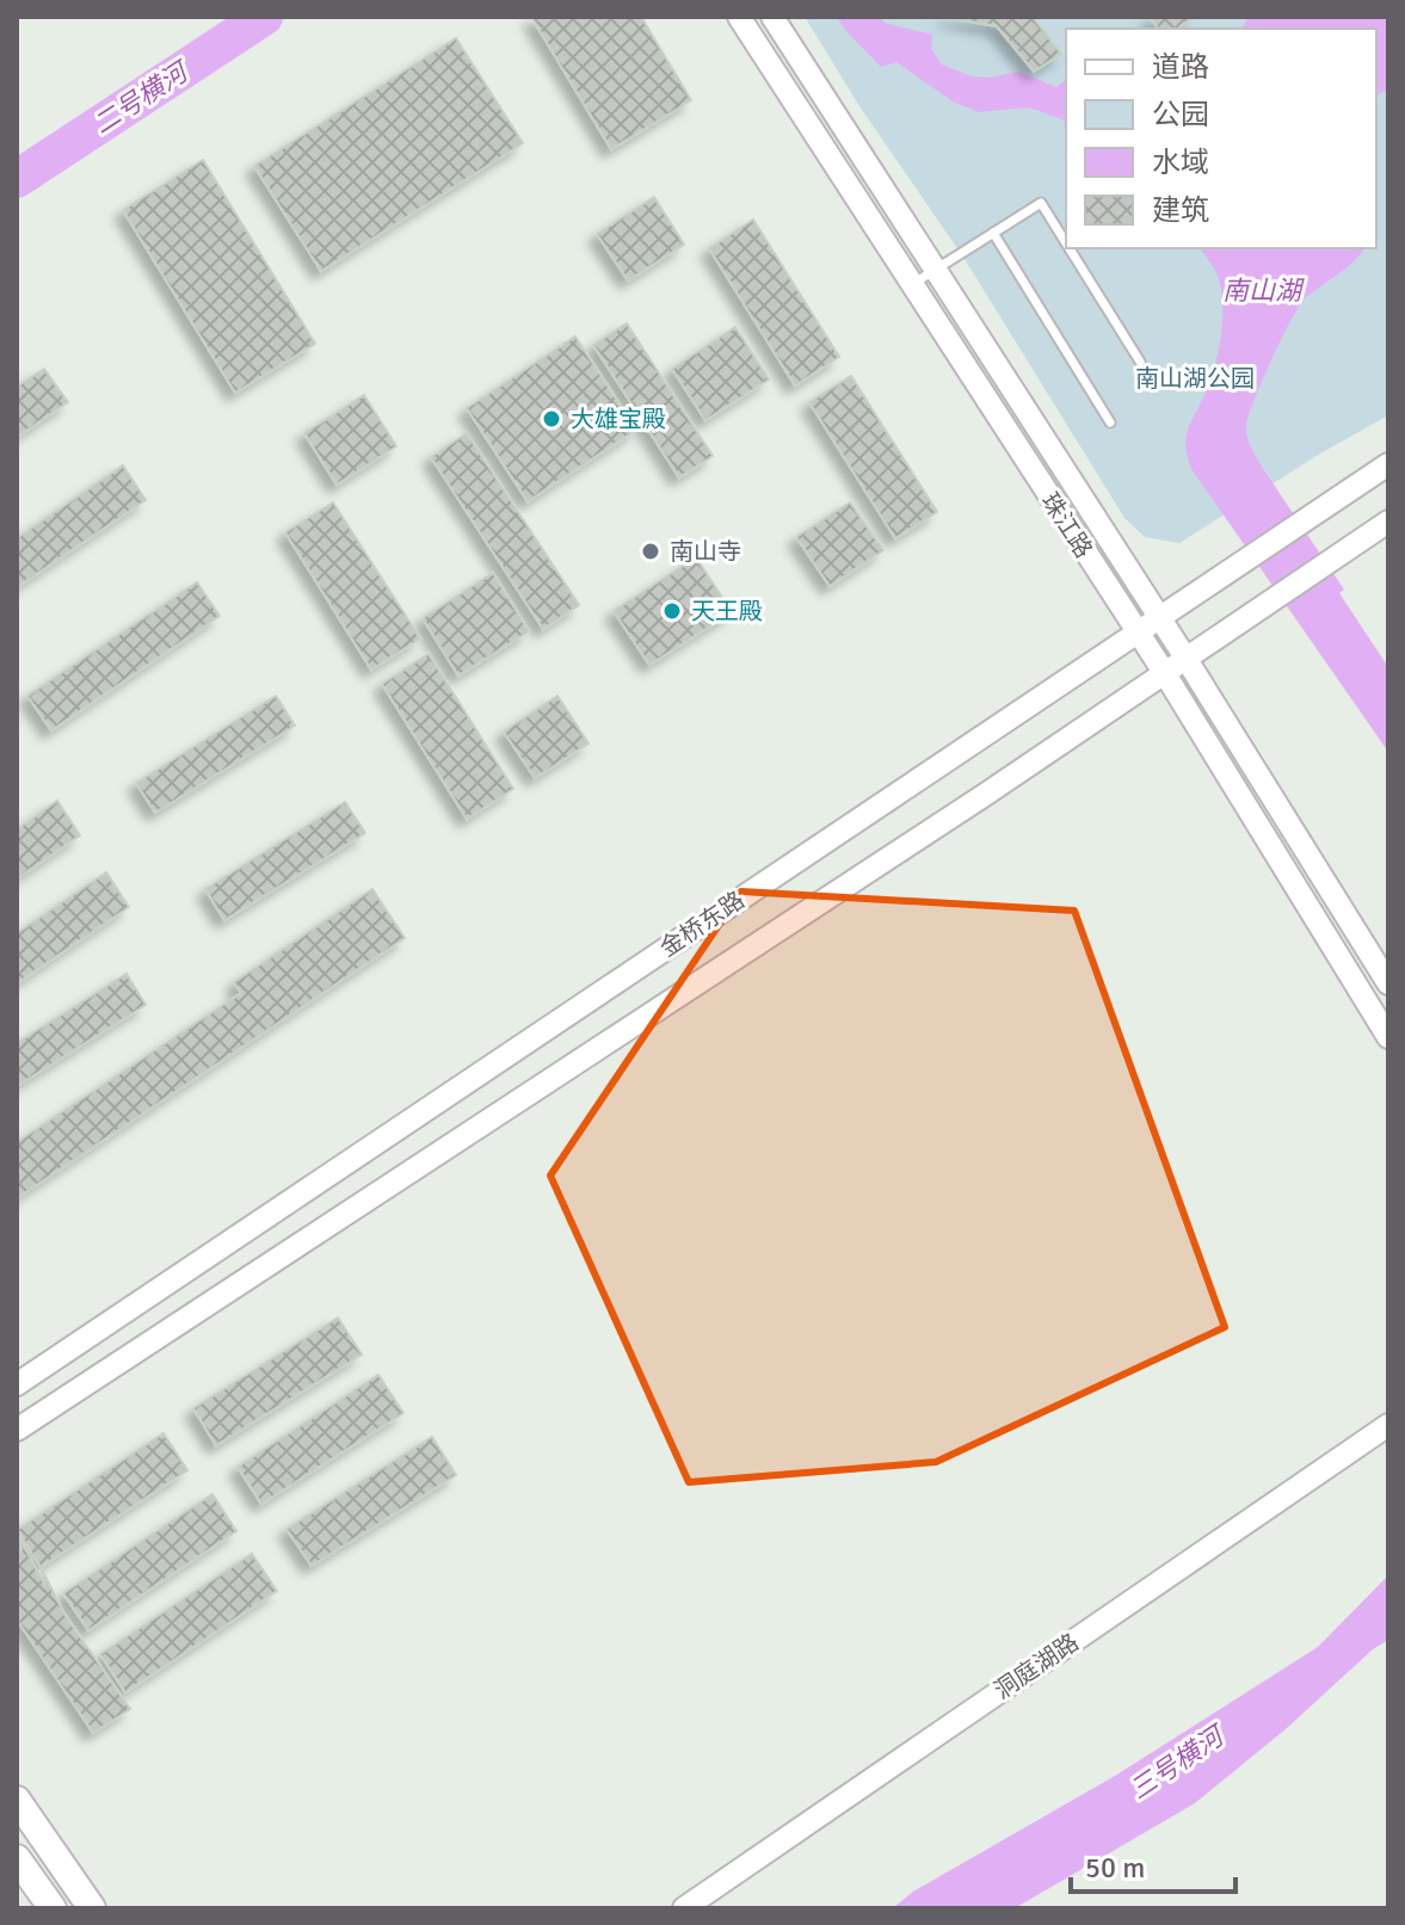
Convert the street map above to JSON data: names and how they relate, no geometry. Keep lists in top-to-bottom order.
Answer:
{
  "streets": {
    "street": ["珠江路", "金桥东路", "洞庭湖路"]
  },
  "crossings": [
    ["珠江路", "金桥东路"]
  ],
  "water": ["二号横河", "南山湖", "三号横河"],
  "parks": ["南山湖公园"],
  "places": ["大雄宝殿", "南山寺", "天王殿"],
  "legend": [
    "道路",
    "公园",
    "水域",
    "建筑"
  ],
  "scale_bar": "50 m"
}
